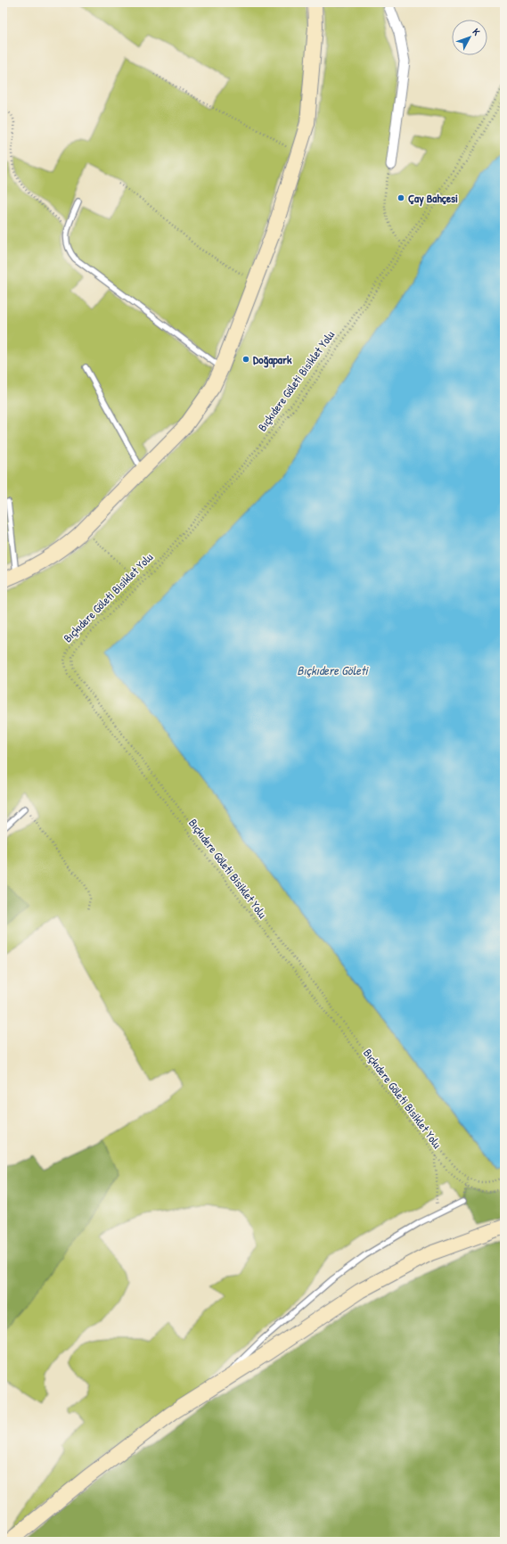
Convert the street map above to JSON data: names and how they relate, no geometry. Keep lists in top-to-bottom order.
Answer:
{
  "streets": {
    "path": ["Bıçkıdere Göleti Bisiklet Yolu"]
  },
  "water": ["Bıçkıdere Göleti"],
  "places": ["Çay Bahçesi", "Doğapark"],
  "north": "top right"
}
